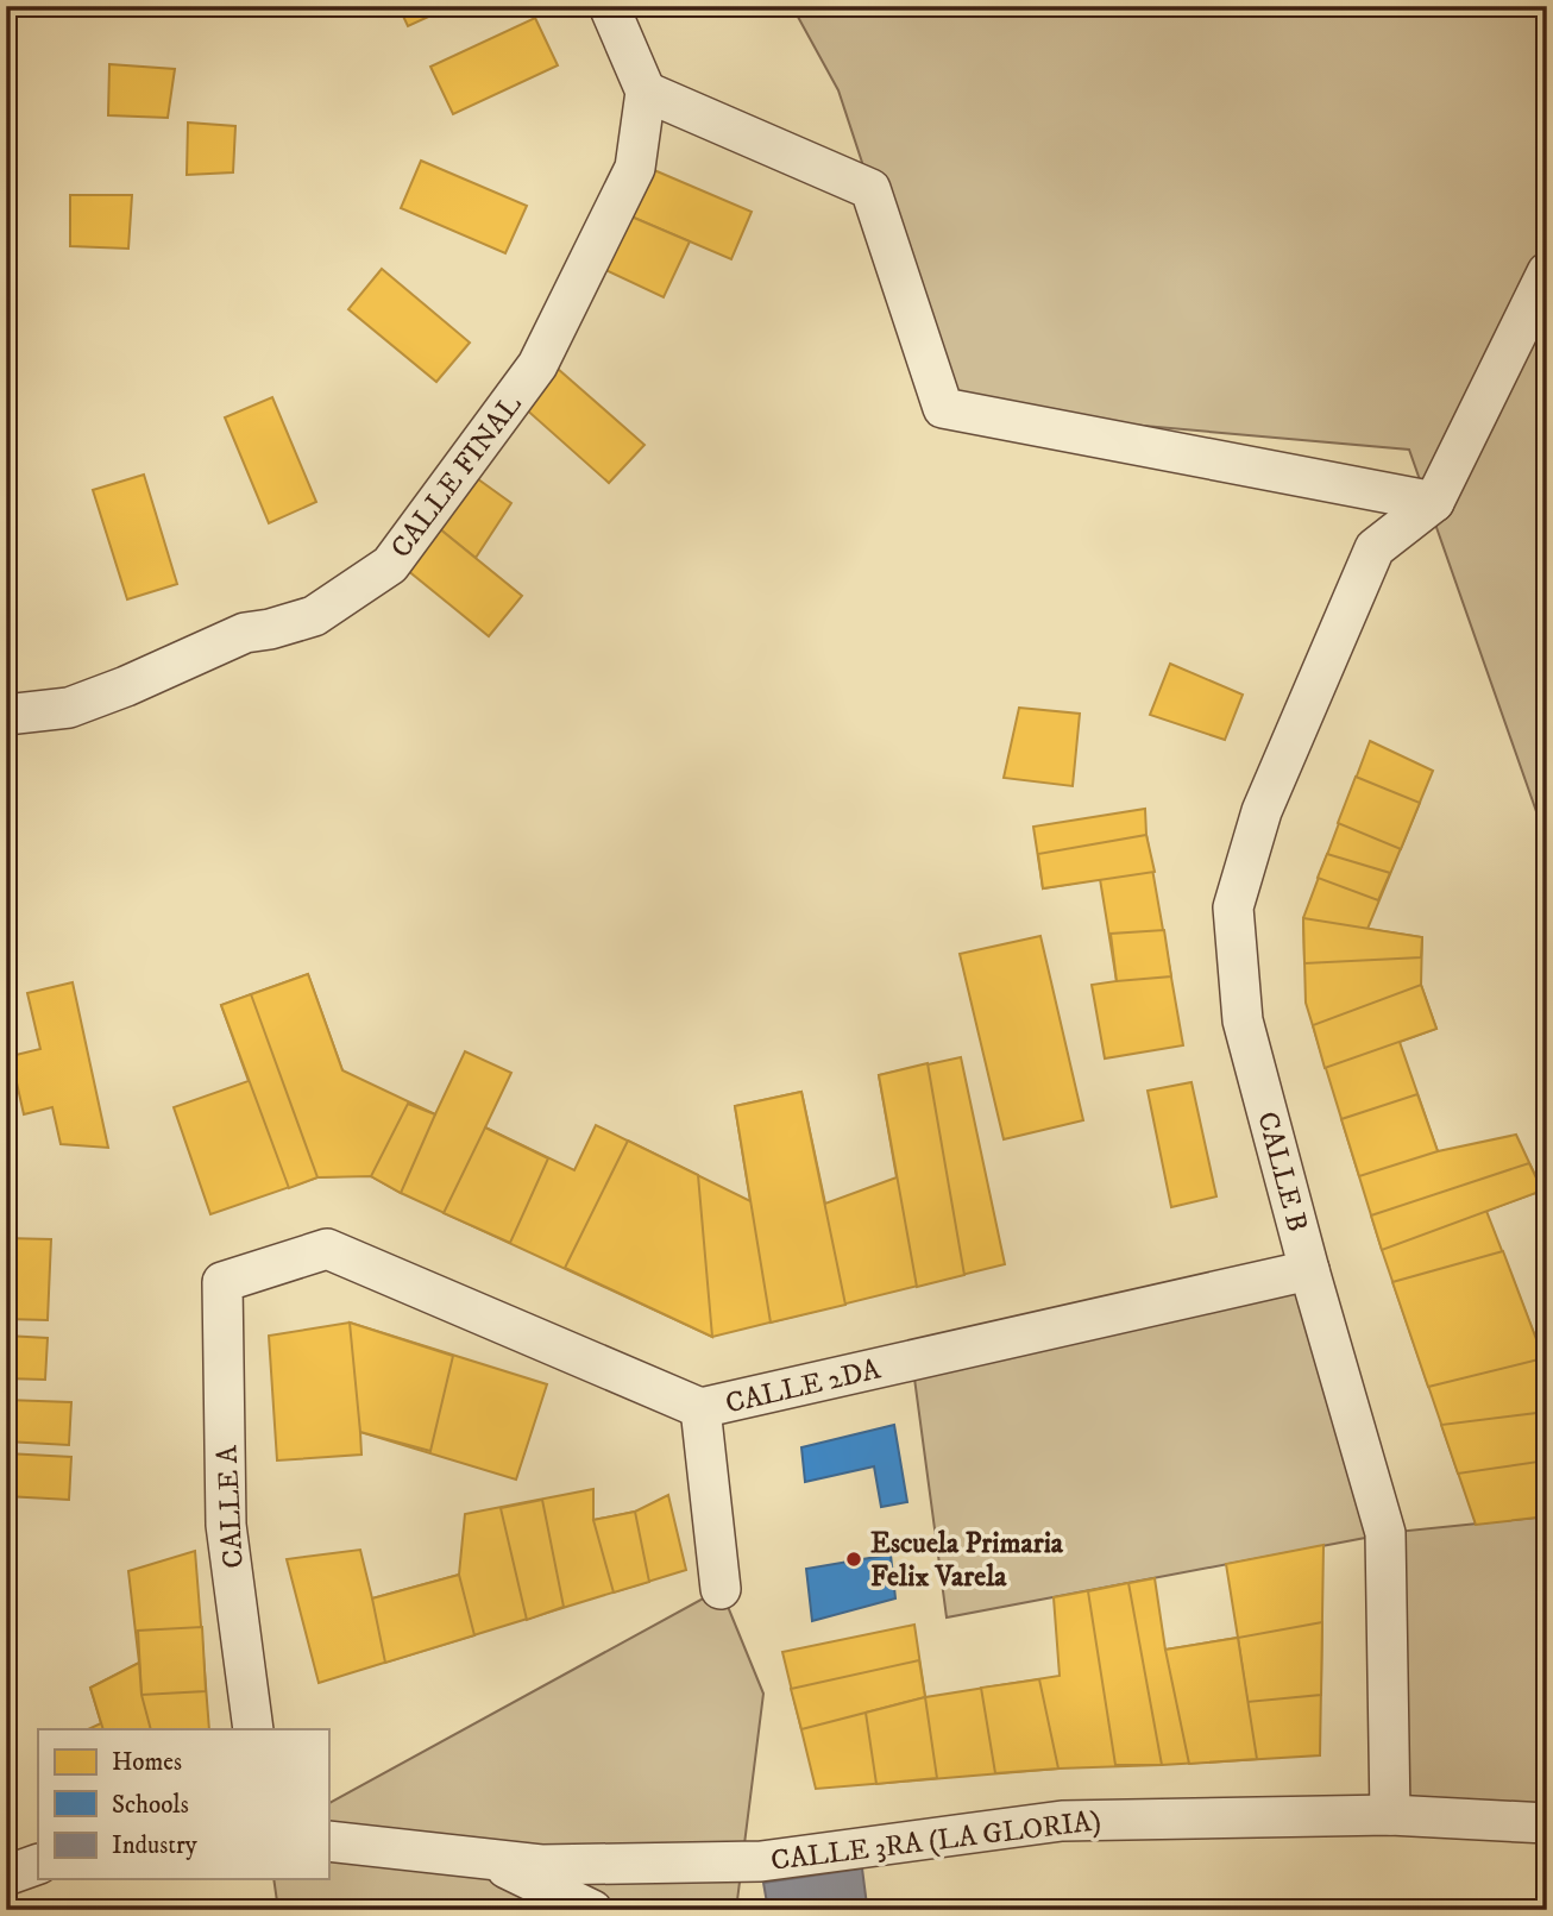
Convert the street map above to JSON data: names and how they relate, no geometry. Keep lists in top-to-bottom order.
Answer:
{
  "streets": {
    "street": [
      "CALLE FINAL",
      "CALLE B",
      "CALLE 2DA",
      "CALLE A",
      "CALLE 3RA (LA GLORIA)"
    ]
  },
  "crossings": [
    ["CALLE B", "CALLE 2DA"],
    ["CALLE B", "CALLE 3RA (LA GLORIA)"],
    ["CALLE 2DA", "CALLE A"]
  ],
  "places": ["Escuela Primaria Felix Varela"],
  "legend": ["Homes", "Schools", "Industry"]
}
